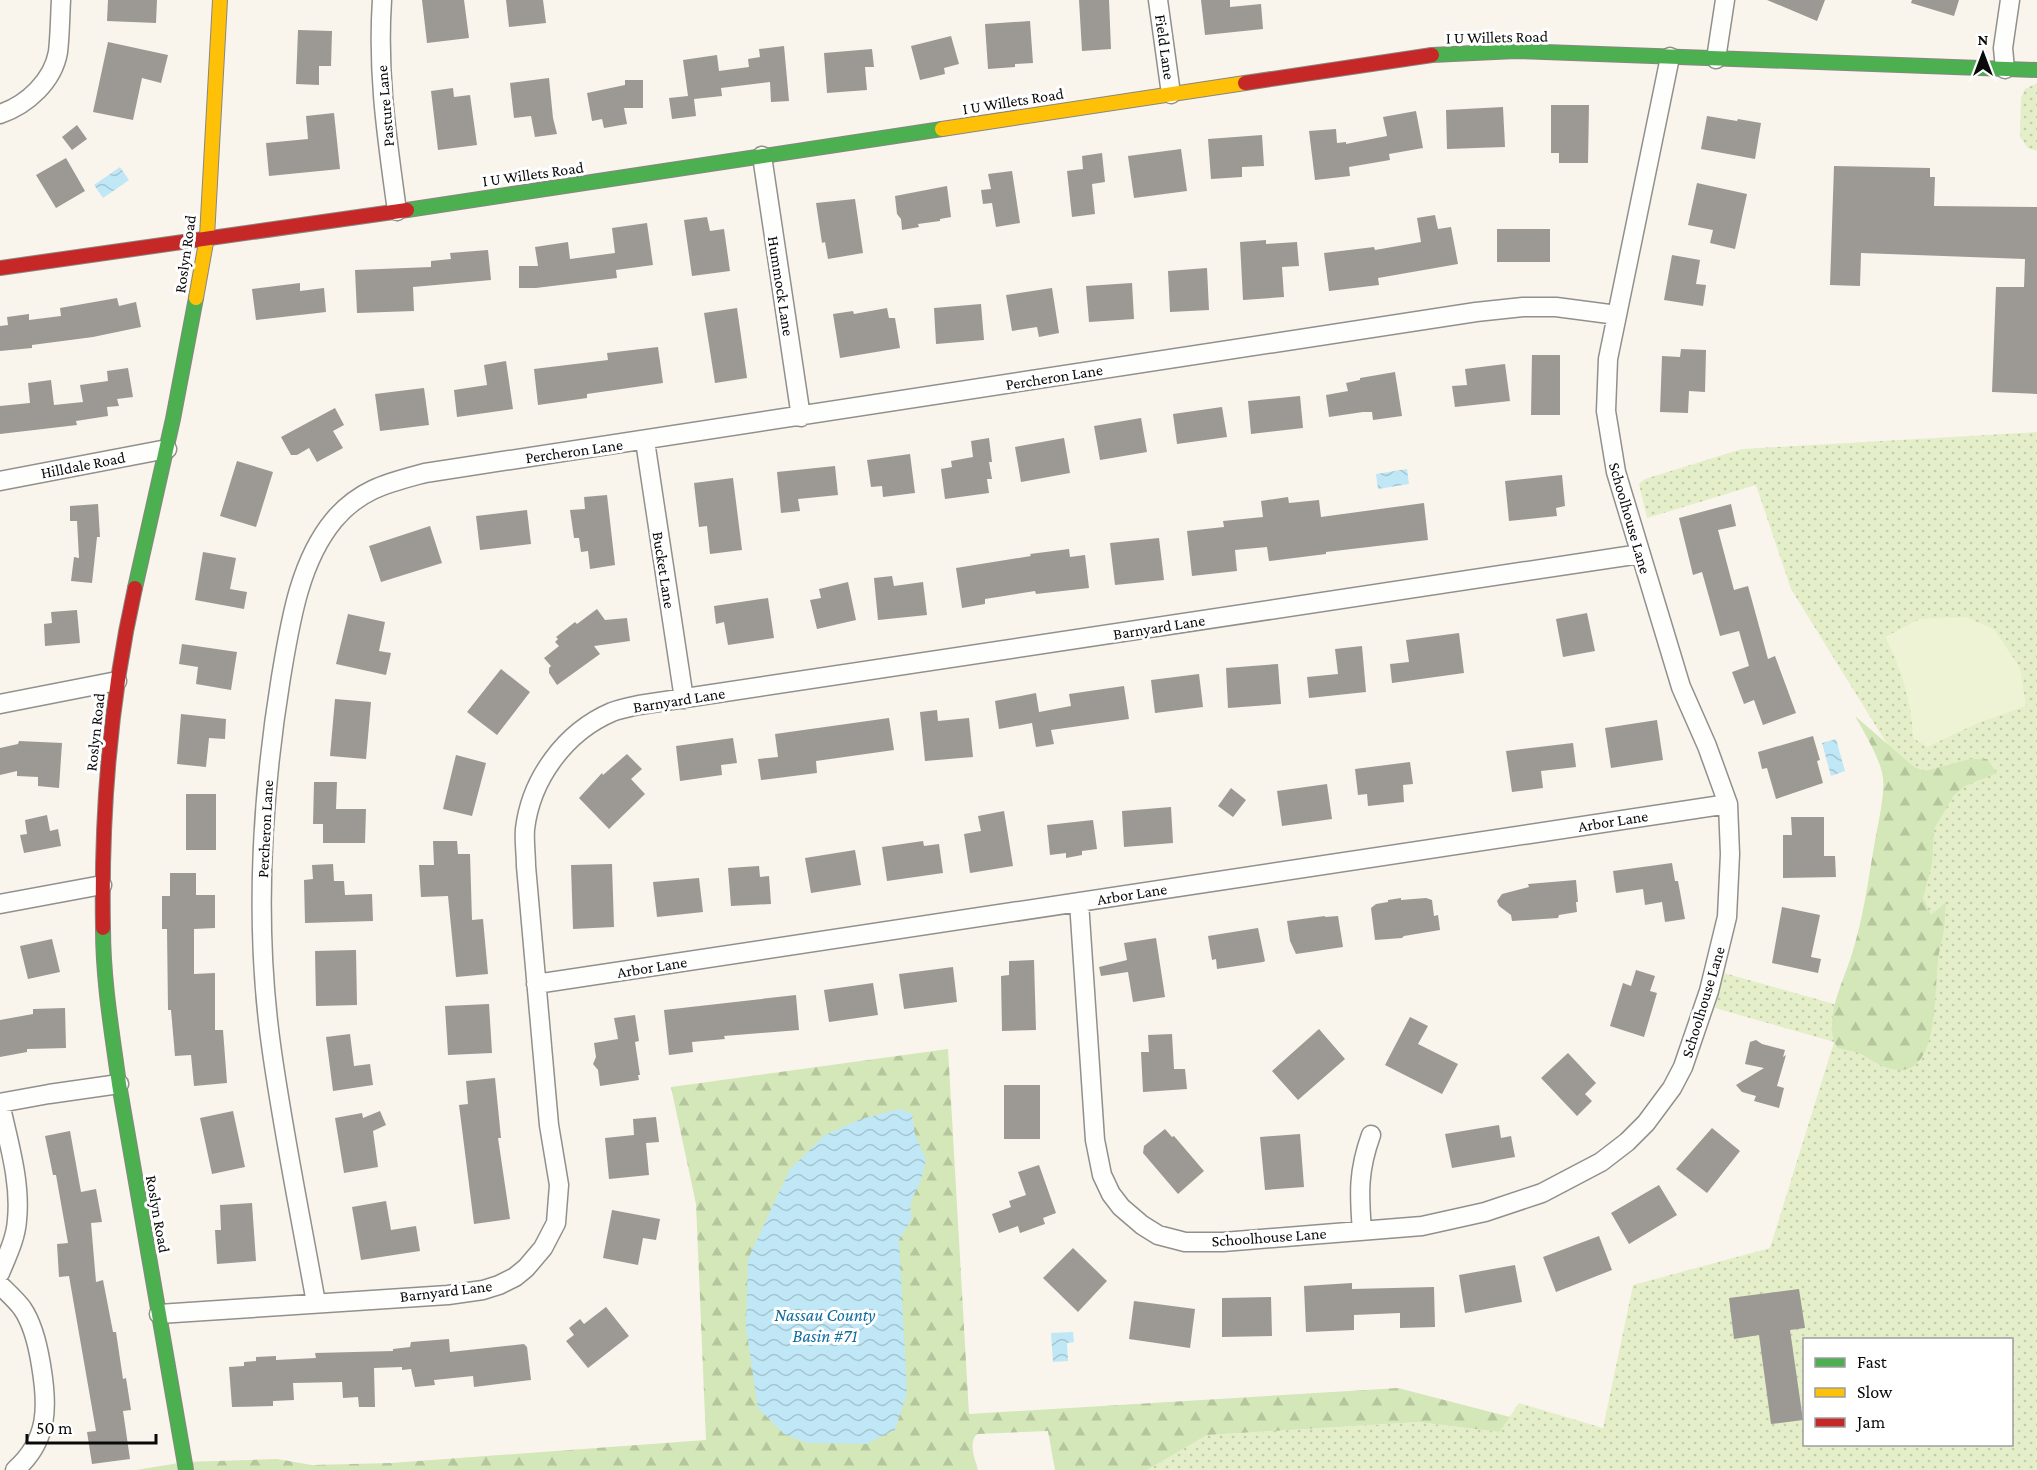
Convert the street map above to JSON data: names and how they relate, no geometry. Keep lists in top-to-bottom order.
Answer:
{
  "streets": {
    "main road": ["I U Willets Road", "Roslyn Road"],
    "street": [
      "Field Lane",
      "Pasture Lane",
      "Hummock Lane",
      "Percheron Lane",
      "Hilldale Road",
      "Schoolhouse Lane",
      "Bucket Lane",
      "Barnyard Lane",
      "Arbor Lane"
    ]
  },
  "crossings": [
    ["I U Willets Road", "Field Lane"],
    ["I U Willets Road", "Pasture Lane"],
    ["I U Willets Road", "Roslyn Road"],
    ["I U Willets Road", "Hummock Lane"],
    ["I U Willets Road", "Schoolhouse Lane"],
    ["Roslyn Road", "Hilldale Road"],
    ["Roslyn Road", "Barnyard Lane"],
    ["Hummock Lane", "Percheron Lane"],
    ["Percheron Lane", "Schoolhouse Lane"],
    ["Percheron Lane", "Bucket Lane"],
    ["Percheron Lane", "Barnyard Lane"],
    ["Schoolhouse Lane", "Barnyard Lane"],
    ["Schoolhouse Lane", "Arbor Lane"],
    ["Bucket Lane", "Barnyard Lane"],
    ["Barnyard Lane", "Arbor Lane"]
  ],
  "water": ["Nassau County Basin #71"],
  "legend": ["Fast", "Slow", "Jam"],
  "scale_bar": "50 m",
  "north": "top"
}
